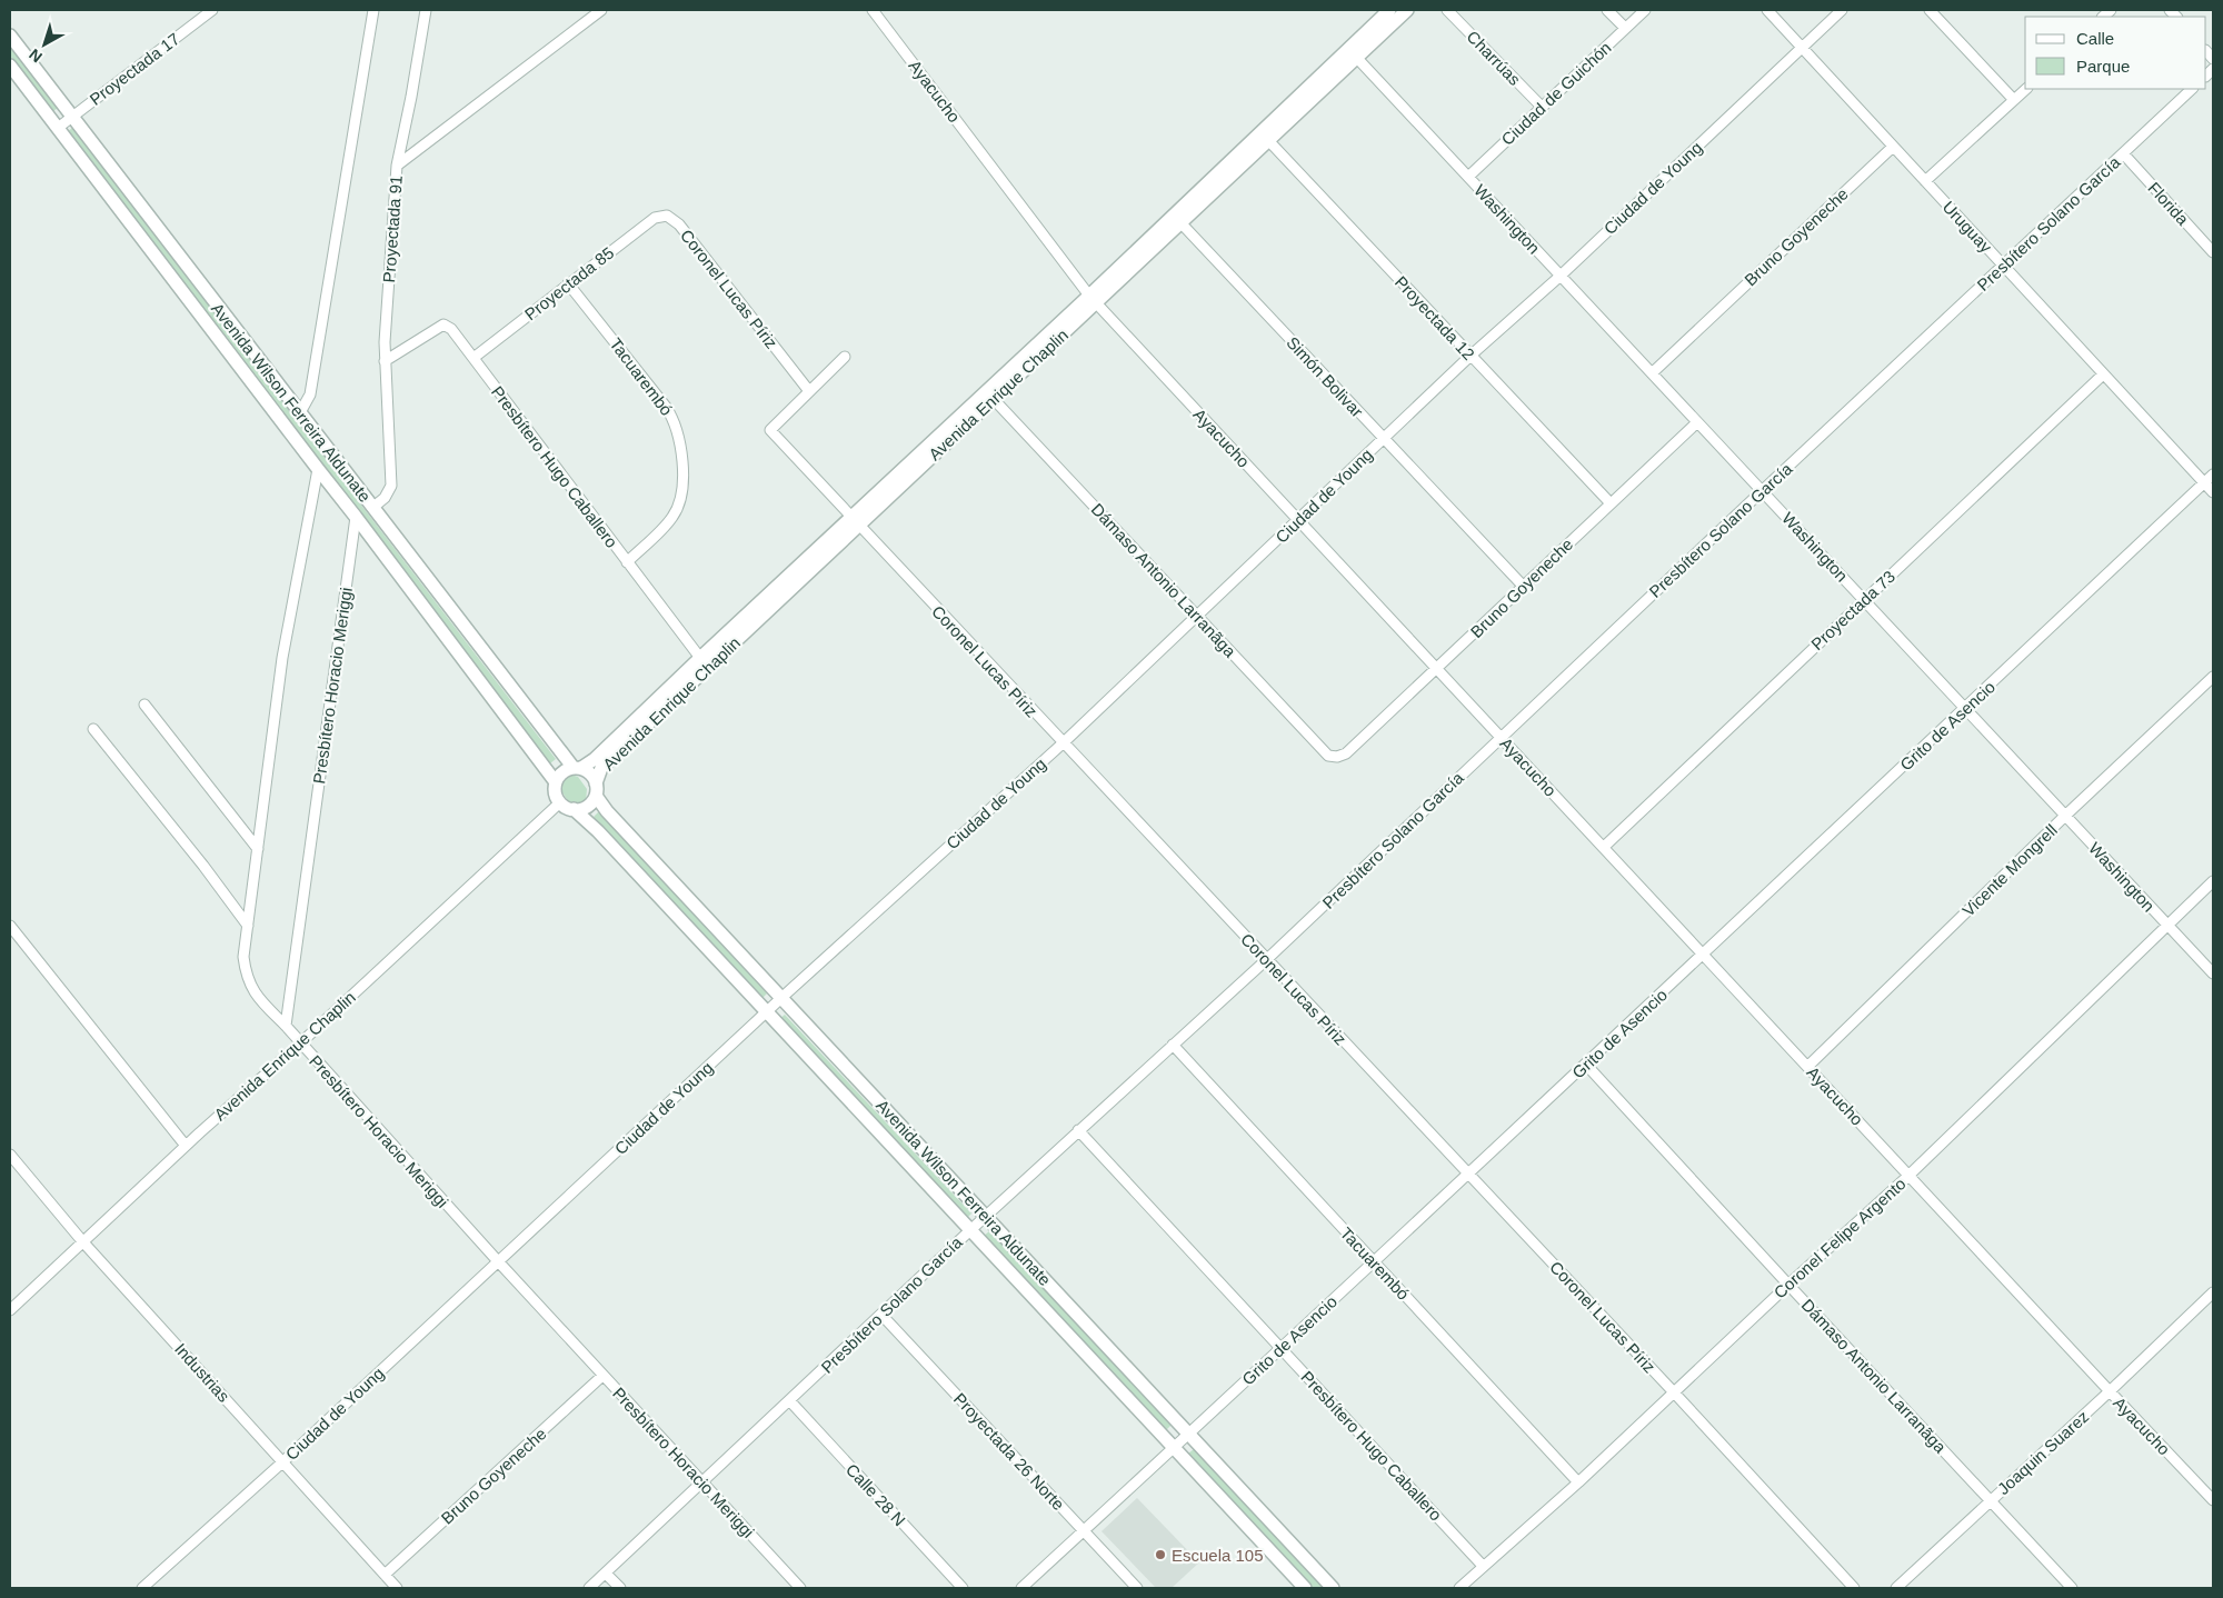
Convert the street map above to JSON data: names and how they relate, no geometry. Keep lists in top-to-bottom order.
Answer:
{
  "streets": {
    "street": [
      "Charrúas",
      "Proyectada 17",
      "Ayacucho",
      "Ciudad de Guichón",
      "Ciudad de Young",
      "Florida",
      "Washington",
      "Presbítero Solano García",
      "Uruguay",
      "Proyectada 91",
      "Bruno Goyeneche",
      "Proyectada 85",
      "Coronel Lucas Píriz",
      "Proyectada 12",
      "Tacuarembó",
      "Simón Bolivar",
      "Avenida Enrique Chaplin",
      "Avenida Wilson Ferreira Aldunate",
      "Presbítero Hugo Caballero",
      "Dámaso Antonio Larranãga",
      "Proyectada 73",
      "Presbítero Horacio Meriggi",
      "Grito de Asencio",
      "Vicente Mongrell",
      "Coronel Felipe Argento",
      "Industrias",
      "Proyectada 26 Norte",
      "Joaquin Suarez",
      "Calle 28 N"
    ]
  },
  "crossings": [
    ["Charrúas", "Ciudad de Guichón"],
    ["Proyectada 17", "Avenida Wilson Ferreira Aldunate"],
    ["Ayacucho", "Ciudad de Young"],
    ["Ayacucho", "Presbítero Solano García"],
    ["Ayacucho", "Bruno Goyeneche"],
    ["Ayacucho", "Avenida Enrique Chaplin"],
    ["Ayacucho", "Proyectada 73"],
    ["Ayacucho", "Grito de Asencio"],
    ["Ayacucho", "Vicente Mongrell"],
    ["Ayacucho", "Coronel Felipe Argento"],
    ["Ayacucho", "Joaquin Suarez"],
    ["Ciudad de Guichón", "Washington"],
    ["Ciudad de Young", "Washington"],
    ["Ciudad de Young", "Uruguay"],
    ["Ciudad de Young", "Coronel Lucas Píriz"],
    ["Ciudad de Young", "Proyectada 12"],
    ["Ciudad de Young", "Simón Bolivar"],
    ["Ciudad de Young", "Avenida Wilson Ferreira Aldunate"],
    ["Ciudad de Young", "Dámaso Antonio Larranãga"],
    ["Ciudad de Young", "Presbítero Horacio Meriggi"],
    ["Ciudad de Young", "Industrias"],
    ["Florida", "Presbítero Solano García"],
    ["Washington", "Presbítero Solano García"],
    ["Washington", "Bruno Goyeneche"],
    ["Washington", "Avenida Enrique Chaplin"],
    ["Washington", "Proyectada 73"],
    ["Washington", "Grito de Asencio"],
    ["Washington", "Vicente Mongrell"],
    ["Washington", "Coronel Felipe Argento"],
    ["Presbítero Solano García", "Uruguay"],
    ["Presbítero Solano García", "Coronel Lucas Píriz"],
    ["Presbítero Solano García", "Tacuarembó"],
    ["Presbítero Solano García", "Avenida Wilson Ferreira Aldunate"],
    ["Presbítero Solano García", "Presbítero Hugo Caballero"],
    ["Presbítero Solano García", "Presbítero Horacio Meriggi"],
    ["Presbítero Solano García", "Proyectada 26 Norte"],
    ["Presbítero Solano García", "Calle 28 N"],
    ["Uruguay", "Bruno Goyeneche"],
    ["Uruguay", "Proyectada 73"],
    ["Uruguay", "Grito de Asencio"],
    ["Proyectada 91", "Avenida Wilson Ferreira Aldunate"],
    ["Proyectada 91", "Presbítero Hugo Caballero"],
    ["Bruno Goyeneche", "Proyectada 12"],
    ["Bruno Goyeneche", "Simón Bolivar"],
    ["Bruno Goyeneche", "Dámaso Antonio Larranãga"],
    ["Bruno Goyeneche", "Presbítero Horacio Meriggi"],
    ["Bruno Goyeneche", "Industrias"],
    ["Proyectada 85", "Coronel Lucas Píriz"],
    ["Proyectada 85", "Tacuarembó"],
    ["Proyectada 85", "Presbítero Hugo Caballero"],
    ["Coronel Lucas Píriz", "Avenida Enrique Chaplin"],
    ["Coronel Lucas Píriz", "Grito de Asencio"],
    ["Coronel Lucas Píriz", "Coronel Felipe Argento"],
    ["Proyectada 12", "Avenida Enrique Chaplin"],
    ["Tacuarembó", "Presbítero Hugo Caballero"],
    ["Tacuarembó", "Grito de Asencio"],
    ["Tacuarembó", "Coronel Felipe Argento"],
    ["Simón Bolivar", "Avenida Enrique Chaplin"],
    ["Avenida Enrique Chaplin", "Avenida Wilson Ferreira Aldunate"],
    ["Avenida Enrique Chaplin", "Presbítero Hugo Caballero"],
    ["Avenida Enrique Chaplin", "Dámaso Antonio Larranãga"],
    ["Avenida Enrique Chaplin", "Presbítero Horacio Meriggi"],
    ["Avenida Enrique Chaplin", "Industrias"],
    ["Avenida Wilson Ferreira Aldunate", "Presbítero Horacio Meriggi"],
    ["Avenida Wilson Ferreira Aldunate", "Grito de Asencio"],
    ["Presbítero Hugo Caballero", "Grito de Asencio"],
    ["Presbítero Hugo Caballero", "Coronel Felipe Argento"],
    ["Dámaso Antonio Larranãga", "Grito de Asencio"],
    ["Dámaso Antonio Larranãga", "Coronel Felipe Argento"],
    ["Dámaso Antonio Larranãga", "Joaquin Suarez"],
    ["Grito de Asencio", "Proyectada 26 Norte"]
  ],
  "places": ["Escuela 105"],
  "legend": ["Calle", "Parque"],
  "north": "bottom left"
}
